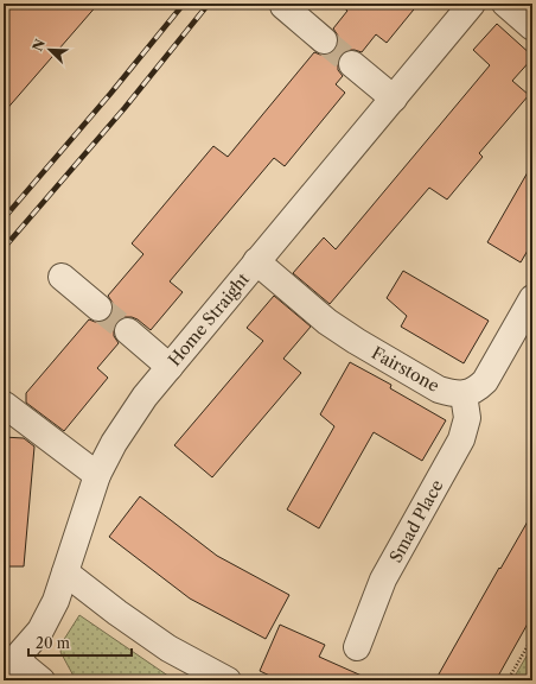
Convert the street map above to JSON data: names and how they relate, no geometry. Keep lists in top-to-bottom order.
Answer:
{
  "streets": {
    "street": ["Home Straight", "Fairstone", "Smad Place"]
  },
  "crossings": [
    ["Home Straight", "Fairstone"],
    ["Fairstone", "Smad Place"]
  ],
  "scale_bar": "20 m",
  "north": "top left"
}
